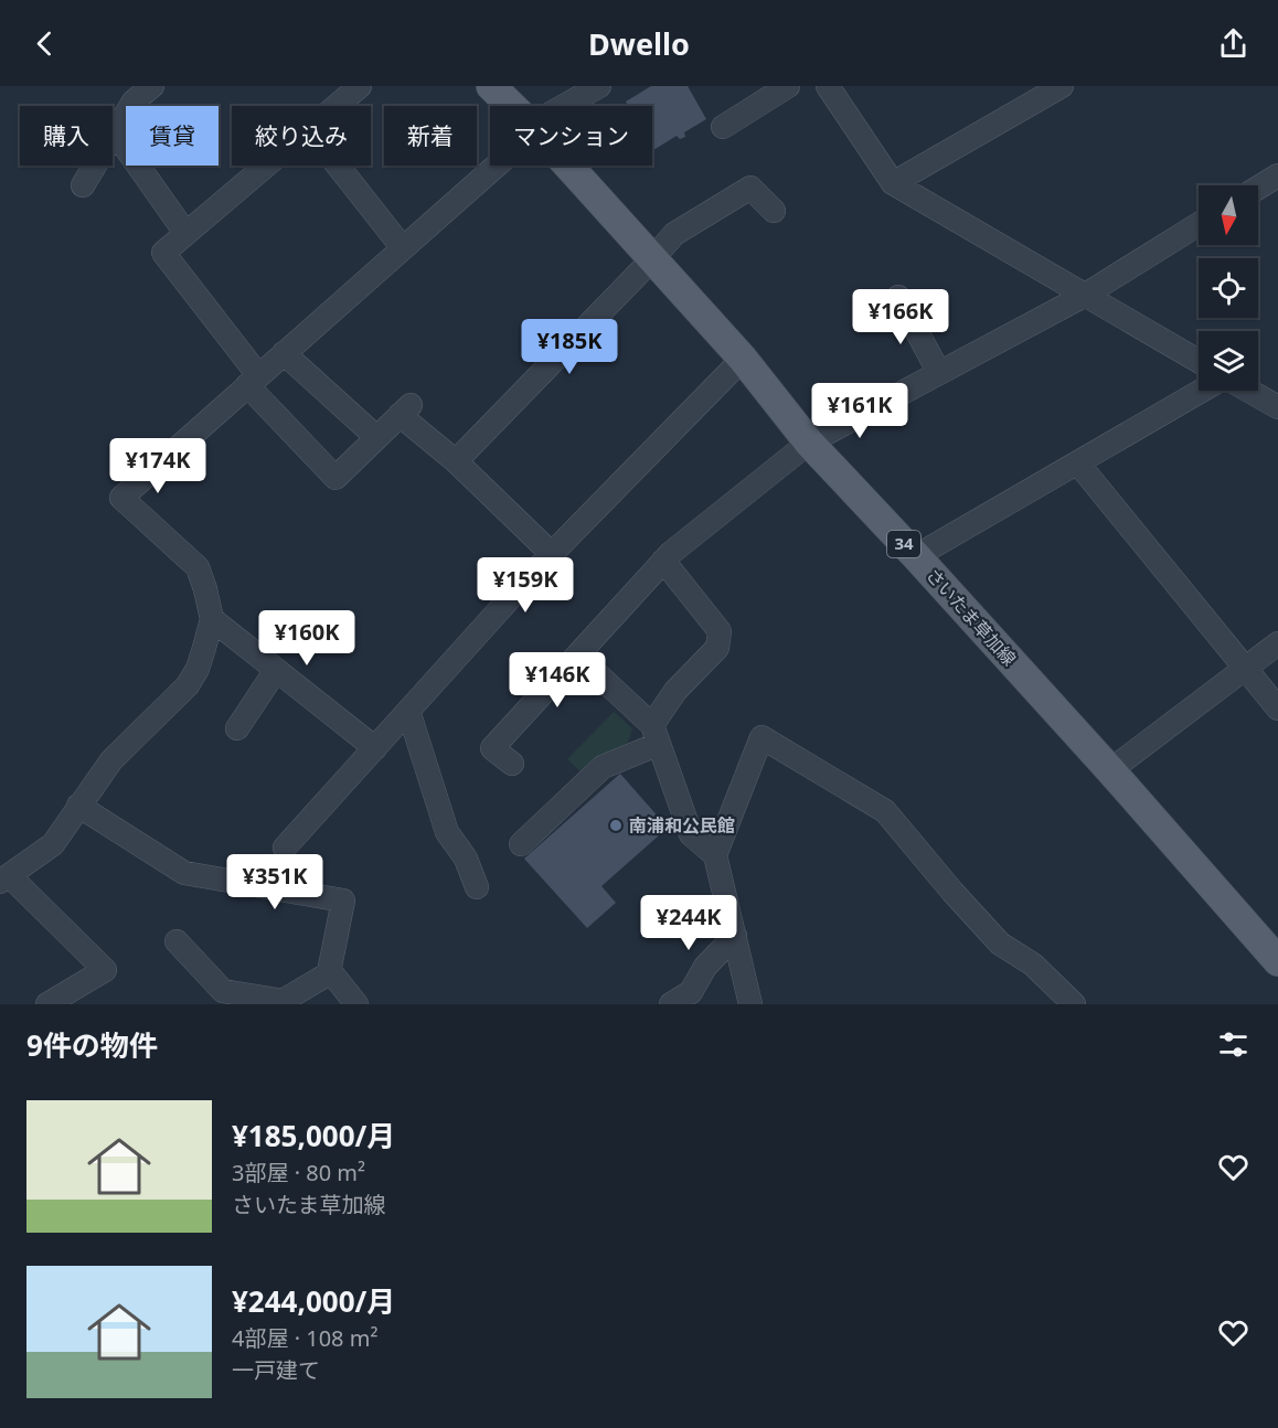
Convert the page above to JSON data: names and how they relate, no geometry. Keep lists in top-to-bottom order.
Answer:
{
  "streets": {
    "main road": ["34", "さいたま草加線"]
  },
  "places": ["南浦和公民館"],
  "north": "bottom",
  "page": {
    "header": "Dwello",
    "chip": [
      "購入",
      "賃貸",
      "絞り込み",
      "新着",
      "マンション"
    ],
    "price": [
      "¥166K",
      "¥185K",
      "¥161K",
      "¥174K",
      "¥159K",
      "¥160K",
      "¥146K",
      "¥351K",
      "¥244K"
    ],
    "heading": "9件の物件",
    "list": [
      {
        "name": "¥185,000/月",
        "note": "3部屋 · 80 m² · さいたま草加線"
      },
      {
        "name": "¥244,000/月",
        "note": "4部屋 · 108 m² · 一戸建て"
      }
    ]
  }
}
